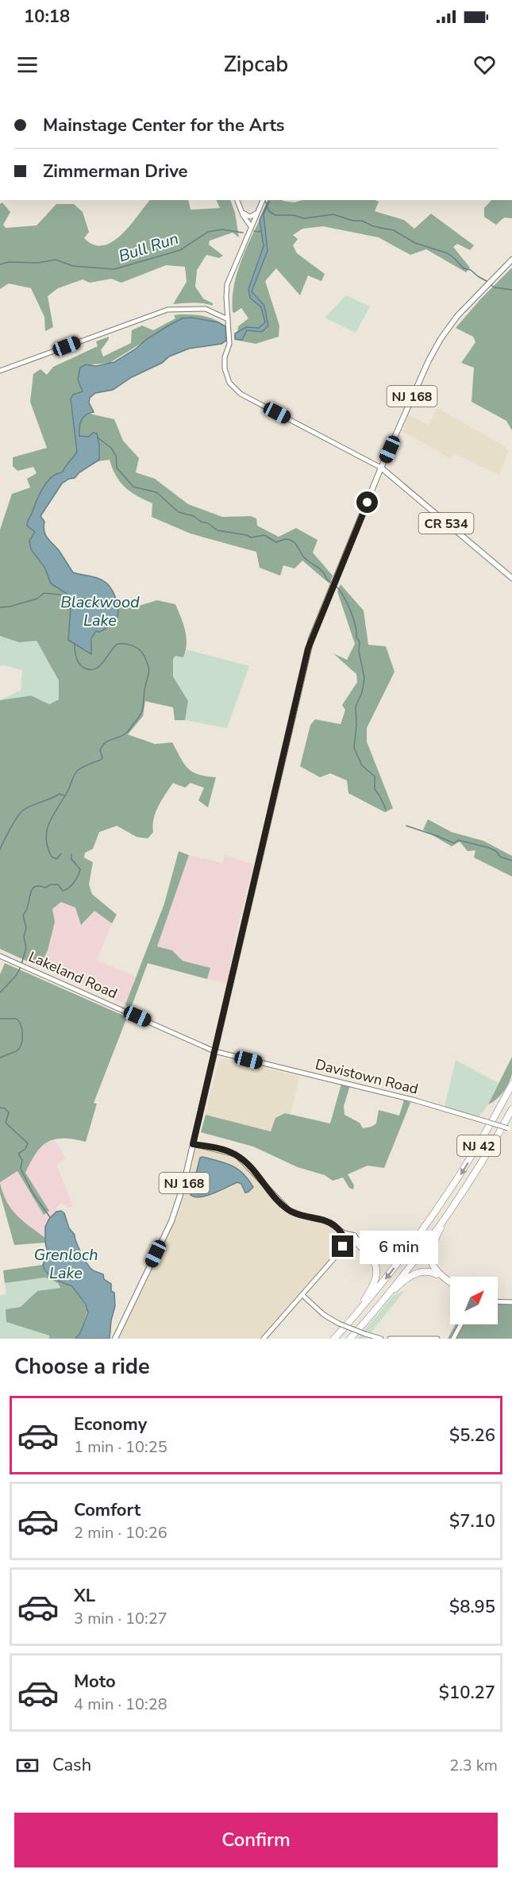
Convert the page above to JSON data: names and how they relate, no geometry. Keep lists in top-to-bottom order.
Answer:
{
  "streets": {
    "highway": ["NJ 42"],
    "main road": ["NJ 168", "CR 534"],
    "street": ["Lakeland Road", "Davistown Road"]
  },
  "crossings": [
    ["NJ 168", "CR 534"],
    ["NJ 168", "Lakeland Road"],
    ["NJ 168", "Davistown Road"],
    ["Lakeland Road", "Davistown Road"]
  ],
  "water": ["Bull Run", "Blackwood Lake", "Grenloch Lake"],
  "north": "top right",
  "page": {
    "status": "10:18",
    "header": "Zipcab",
    "banner": ["Mainstage Center for the Arts", "Zimmerman Drive"],
    "bubble": "6 min",
    "heading": "Choose a ride",
    "list": [
      {
        "name": "Economy",
        "note": "1 min · 10:25",
        "value": "$5.26"
      },
      {
        "name": "Comfort",
        "note": "2 min · 10:26",
        "value": "$7.10"
      },
      {
        "name": "XL",
        "note": "3 min · 10:27",
        "value": "$8.95"
      },
      {
        "name": "Moto",
        "note": "4 min · 10:28",
        "value": "$10.27"
      }
    ],
    "pay": ["Cash", "2.3 km"],
    "buttons": "Confirm"
  }
}
